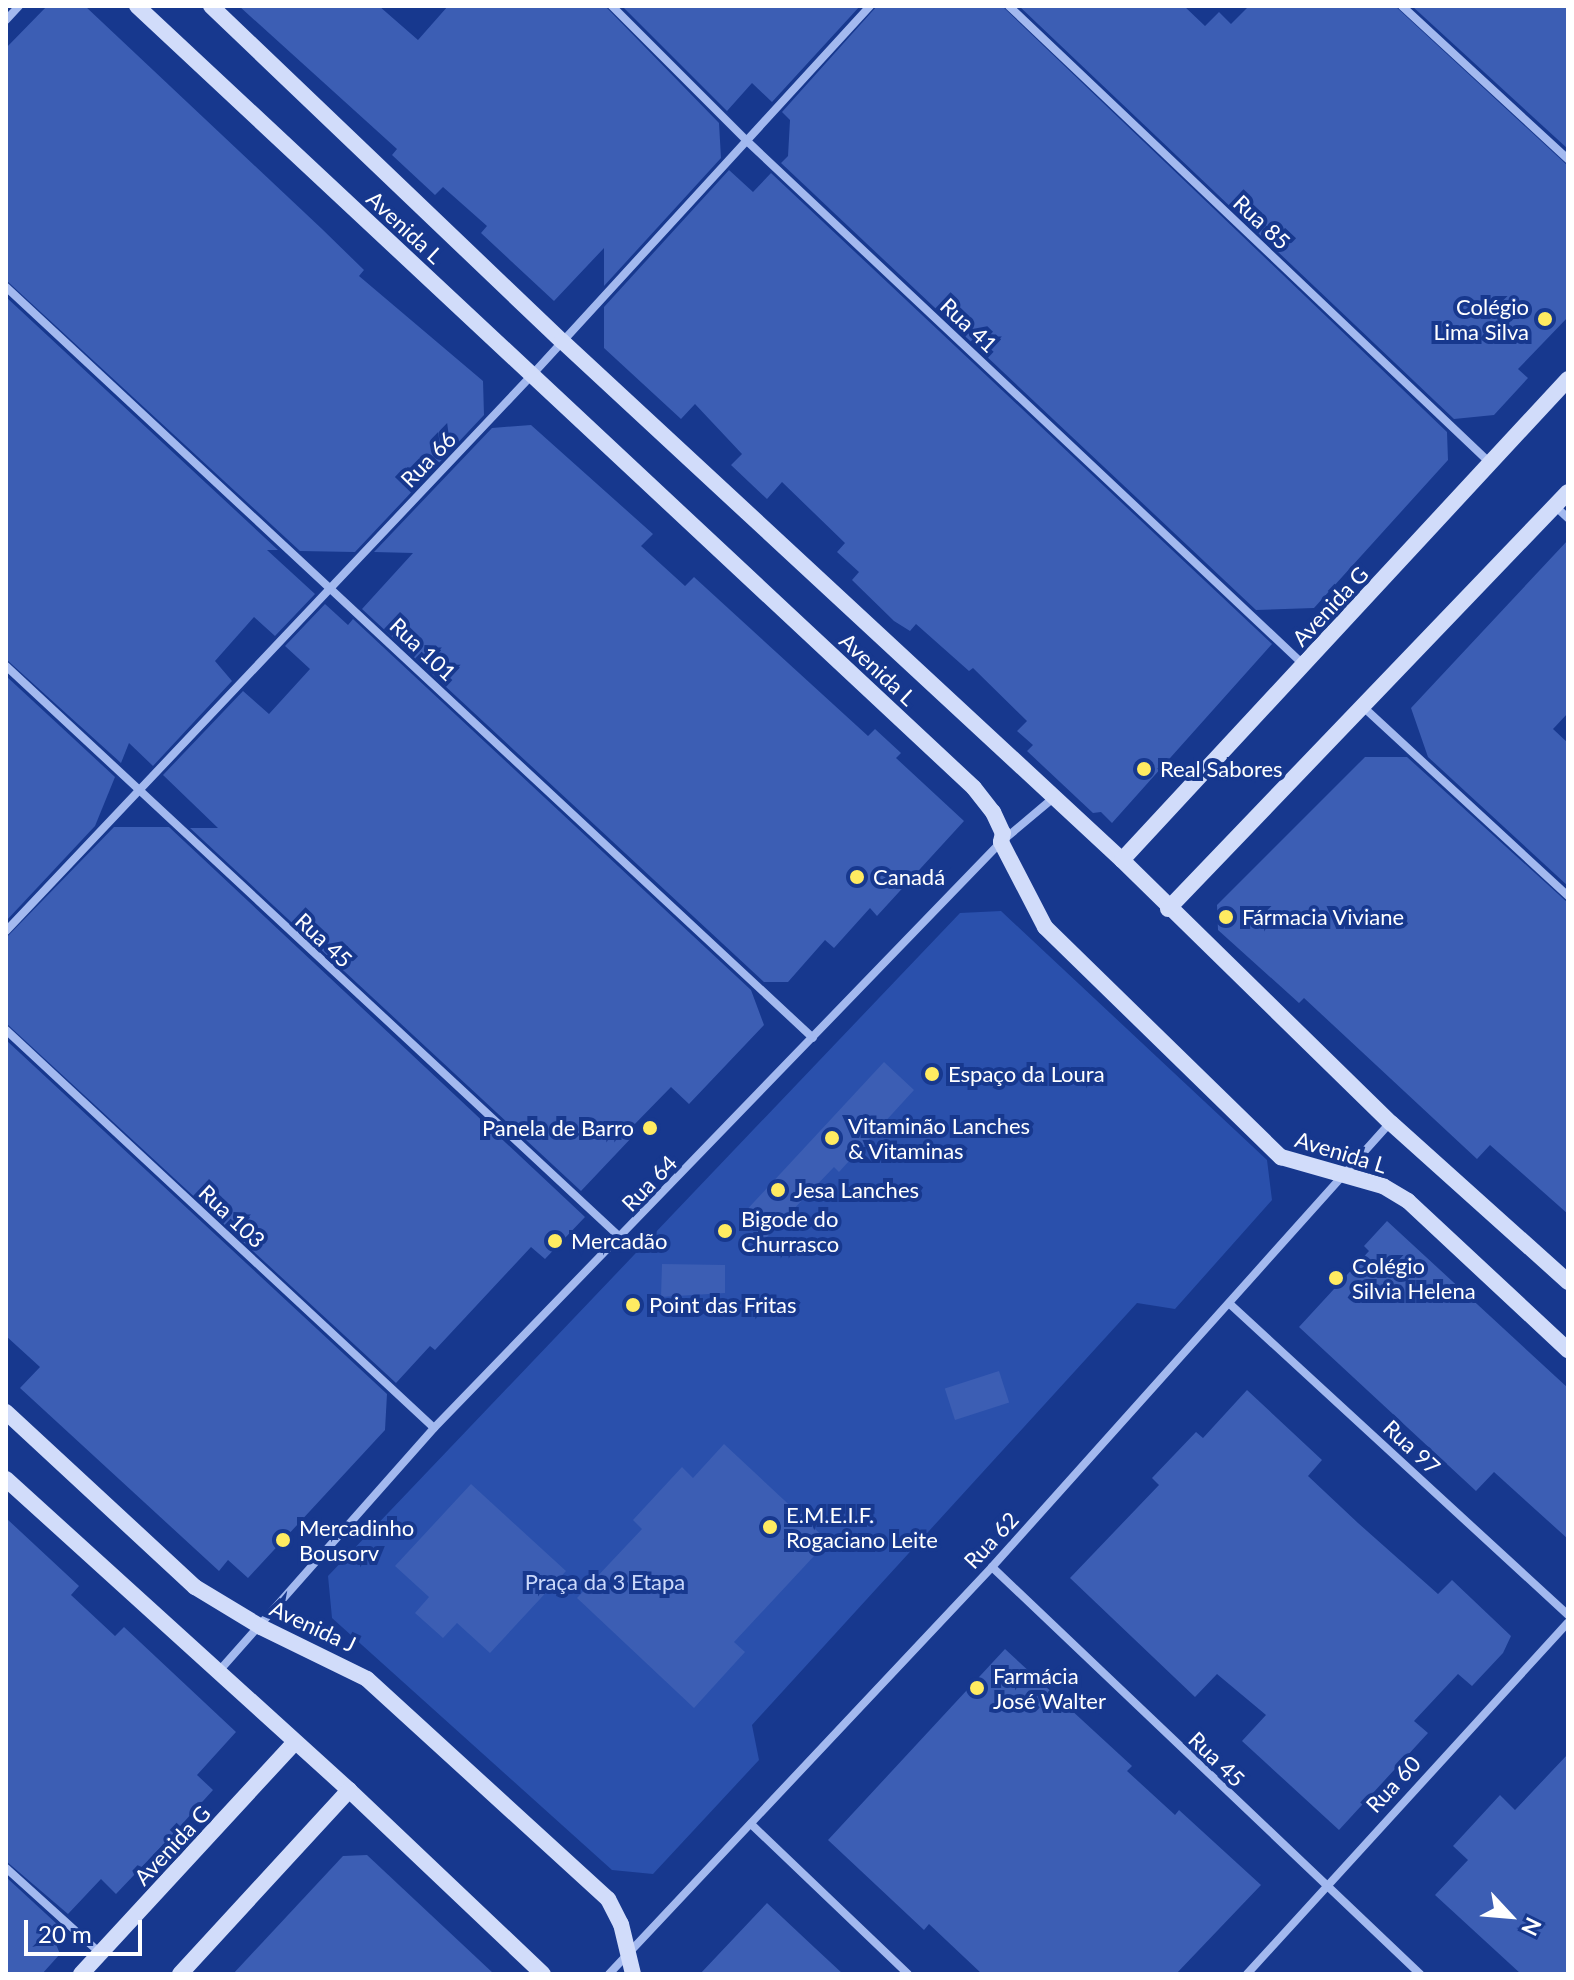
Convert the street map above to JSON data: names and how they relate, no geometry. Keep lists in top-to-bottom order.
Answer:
{
  "streets": {
    "street": [
      "Rua 85",
      "Avenida L",
      "Rua 41",
      "Rua 66",
      "Avenida G",
      "Rua 101",
      "Rua 45",
      "Rua 64",
      "Rua 103",
      "Rua 97",
      "Rua 62",
      "Avenida J",
      "Rua 60"
    ]
  },
  "crossings": [
    ["Rua 85", "Avenida G"],
    ["Avenida L", "Rua 66"],
    ["Avenida L", "Avenida G"],
    ["Avenida L", "Rua 64"],
    ["Avenida L", "Rua 62"],
    ["Rua 41", "Rua 66"],
    ["Rua 41", "Avenida G"],
    ["Rua 66", "Rua 101"],
    ["Rua 66", "Rua 45"],
    ["Rua 101", "Rua 64"],
    ["Rua 45", "Rua 64"],
    ["Rua 45", "Rua 62"],
    ["Rua 45", "Rua 60"],
    ["Rua 64", "Rua 103"],
    ["Rua 64", "Avenida J"],
    ["Rua 97", "Rua 62"],
    ["Rua 62", "Avenida J"]
  ],
  "parks": ["Praça da 3 Etapa"],
  "places": [
    "Colégio Lima Silva",
    "Real Sabores",
    "Canadá",
    "Fármacia Viviane",
    "Espaço da Loura",
    "Panela de Barro",
    "Vitaminão Lanches & Vitaminas",
    "Jesa Lanches",
    "Bigode do Churrasco",
    "Mercadão",
    "Colégio Silvia Helena",
    "Point das Fritas",
    "E.M.E.I.F. Rogaciano Leite",
    "Mercadinho Bousorv",
    "Farmácia José Walter"
  ],
  "scale_bar": "20 m",
  "north": "bottom right"
}
